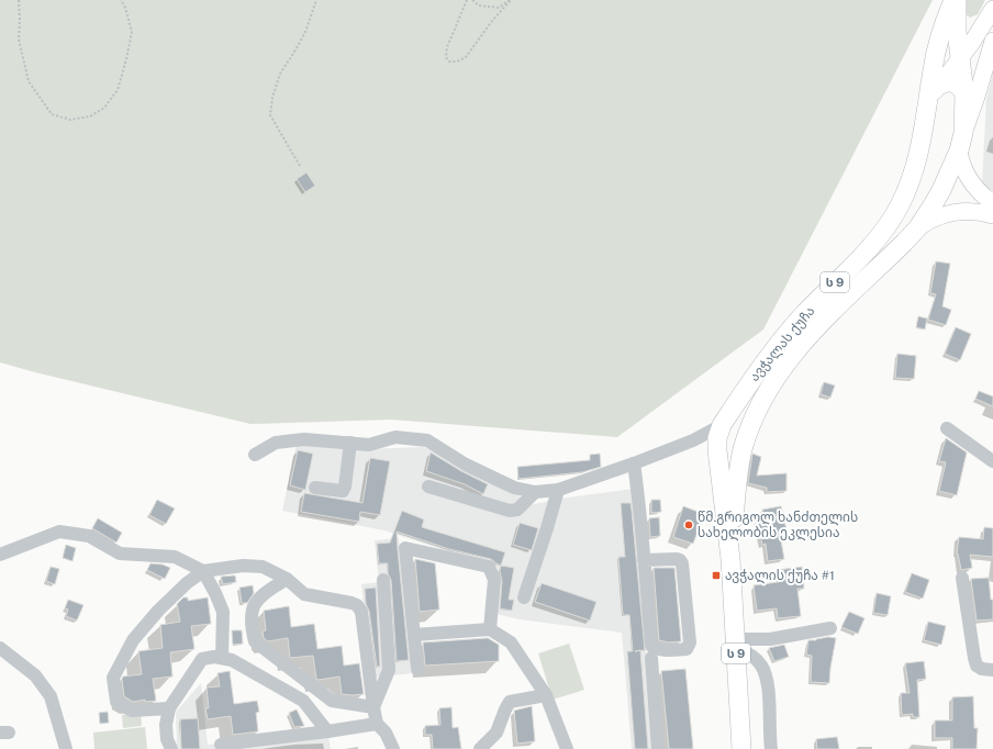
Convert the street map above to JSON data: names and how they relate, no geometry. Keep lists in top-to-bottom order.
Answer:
{
  "streets": {
    "highway": ["ს 9", "ავჭალას ქუჩა"]
  },
  "crossings": [
    ["ს 9", "ავჭალას ქუჩა"]
  ],
  "places": {
    "other": ["წმ.გრიგოლ ხანძთელის სახელობის ეკლესია"],
    "transit": ["ავჭალის ქუჩა #1"]
  }
}
